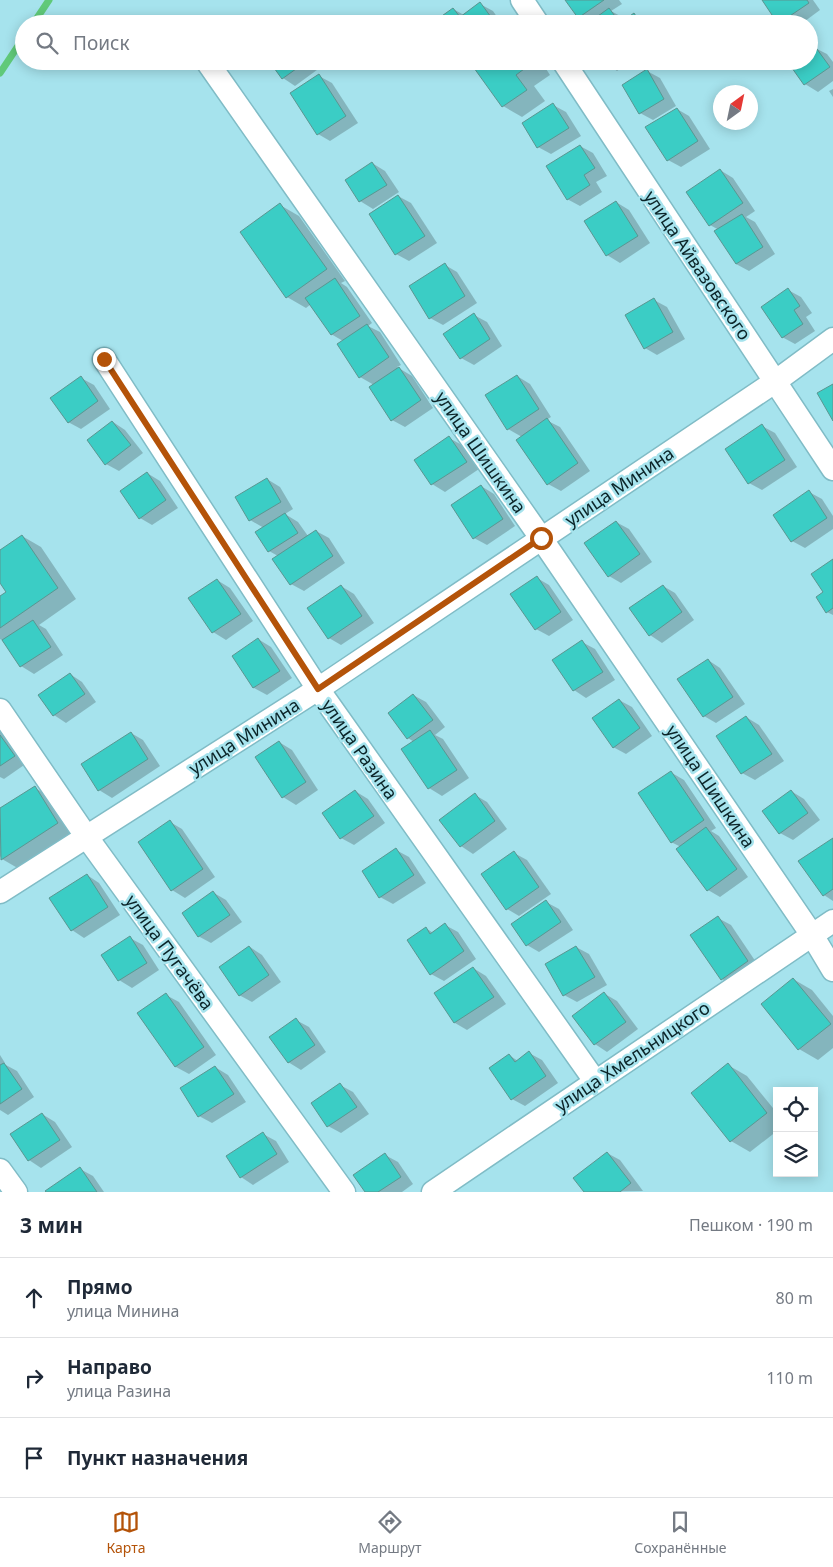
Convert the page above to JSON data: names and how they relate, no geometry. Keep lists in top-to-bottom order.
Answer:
{
  "streets": {
    "street": [
      "улица Айвазовского",
      "улица Шишкина",
      "улица Минина",
      "улица Разина",
      "улица Пугачёва",
      "улица Хмельницкого"
    ]
  },
  "crossings": [
    ["улица Айвазовского", "улица Минина"],
    ["улица Шишкина", "улица Минина"],
    ["улица Шишкина", "улица Хмельницкого"],
    ["улица Минина", "улица Разина"],
    ["улица Минина", "улица Пугачёва"],
    ["улица Разина", "улица Хмельницкого"]
  ],
  "north": "top right",
  "page": {
    "search": "Поиск",
    "heading": ["3 мин", "Пешком · 190 m"],
    "list": [
      ["Прямо", "улица Минина", "80 m"],
      ["Направо", "улица Разина", "110 m"],
      "Пункт назначения"
    ],
    "nav": ["Карта", "Маршрут", "Сохранённые"]
  }
}
